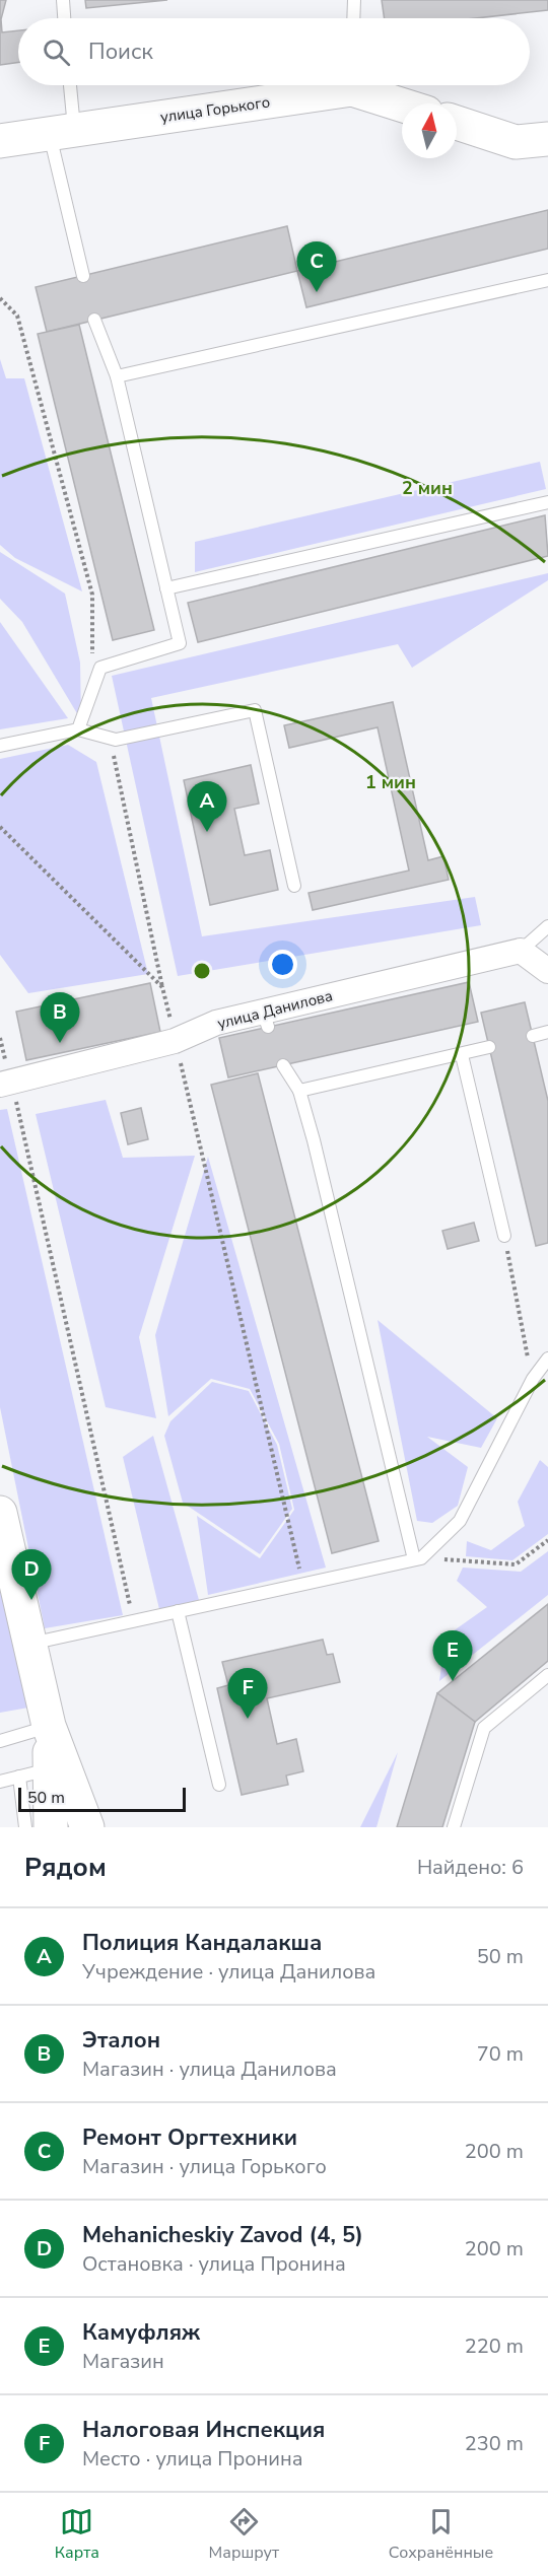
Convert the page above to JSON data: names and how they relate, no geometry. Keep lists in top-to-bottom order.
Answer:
{
  "streets": {
    "street": ["улица Горького", "улица Данилова"]
  },
  "scale_bar": "50 m",
  "north": "top",
  "page": {
    "search": "Поиск",
    "pins": [
      "C",
      "A",
      "B",
      "D",
      "E",
      "F"
    ],
    "scale": "50 m",
    "heading": ["Рядом", "Найдено: 6"],
    "list": [
      {
        "mark": "A",
        "name": "Полиция Кандалакша",
        "note": "Учреждение · улица Данилова",
        "value": "50 m"
      },
      {
        "mark": "B",
        "name": "Эталон",
        "note": "Магазин · улица Данилова",
        "value": "70 m"
      },
      {
        "mark": "C",
        "name": "Ремонт Оргтехники",
        "note": "Магазин · улица Горького",
        "value": "200 m"
      },
      {
        "mark": "D",
        "name": "Mehanicheskiy Zavod (4, 5)",
        "note": "Остановка · улица Пронина",
        "value": "200 m"
      },
      {
        "mark": "E",
        "name": "Камуфляж",
        "note": "Магазин",
        "value": "220 m"
      },
      {
        "mark": "F",
        "name": "Налоговая Инспекция",
        "note": "Место · улица Пронина",
        "value": "230 m"
      }
    ],
    "nav": ["Карта", "Маршрут", "Сохранённые"]
  },
  "rings": ["2 мин", "1 мин"]
}
